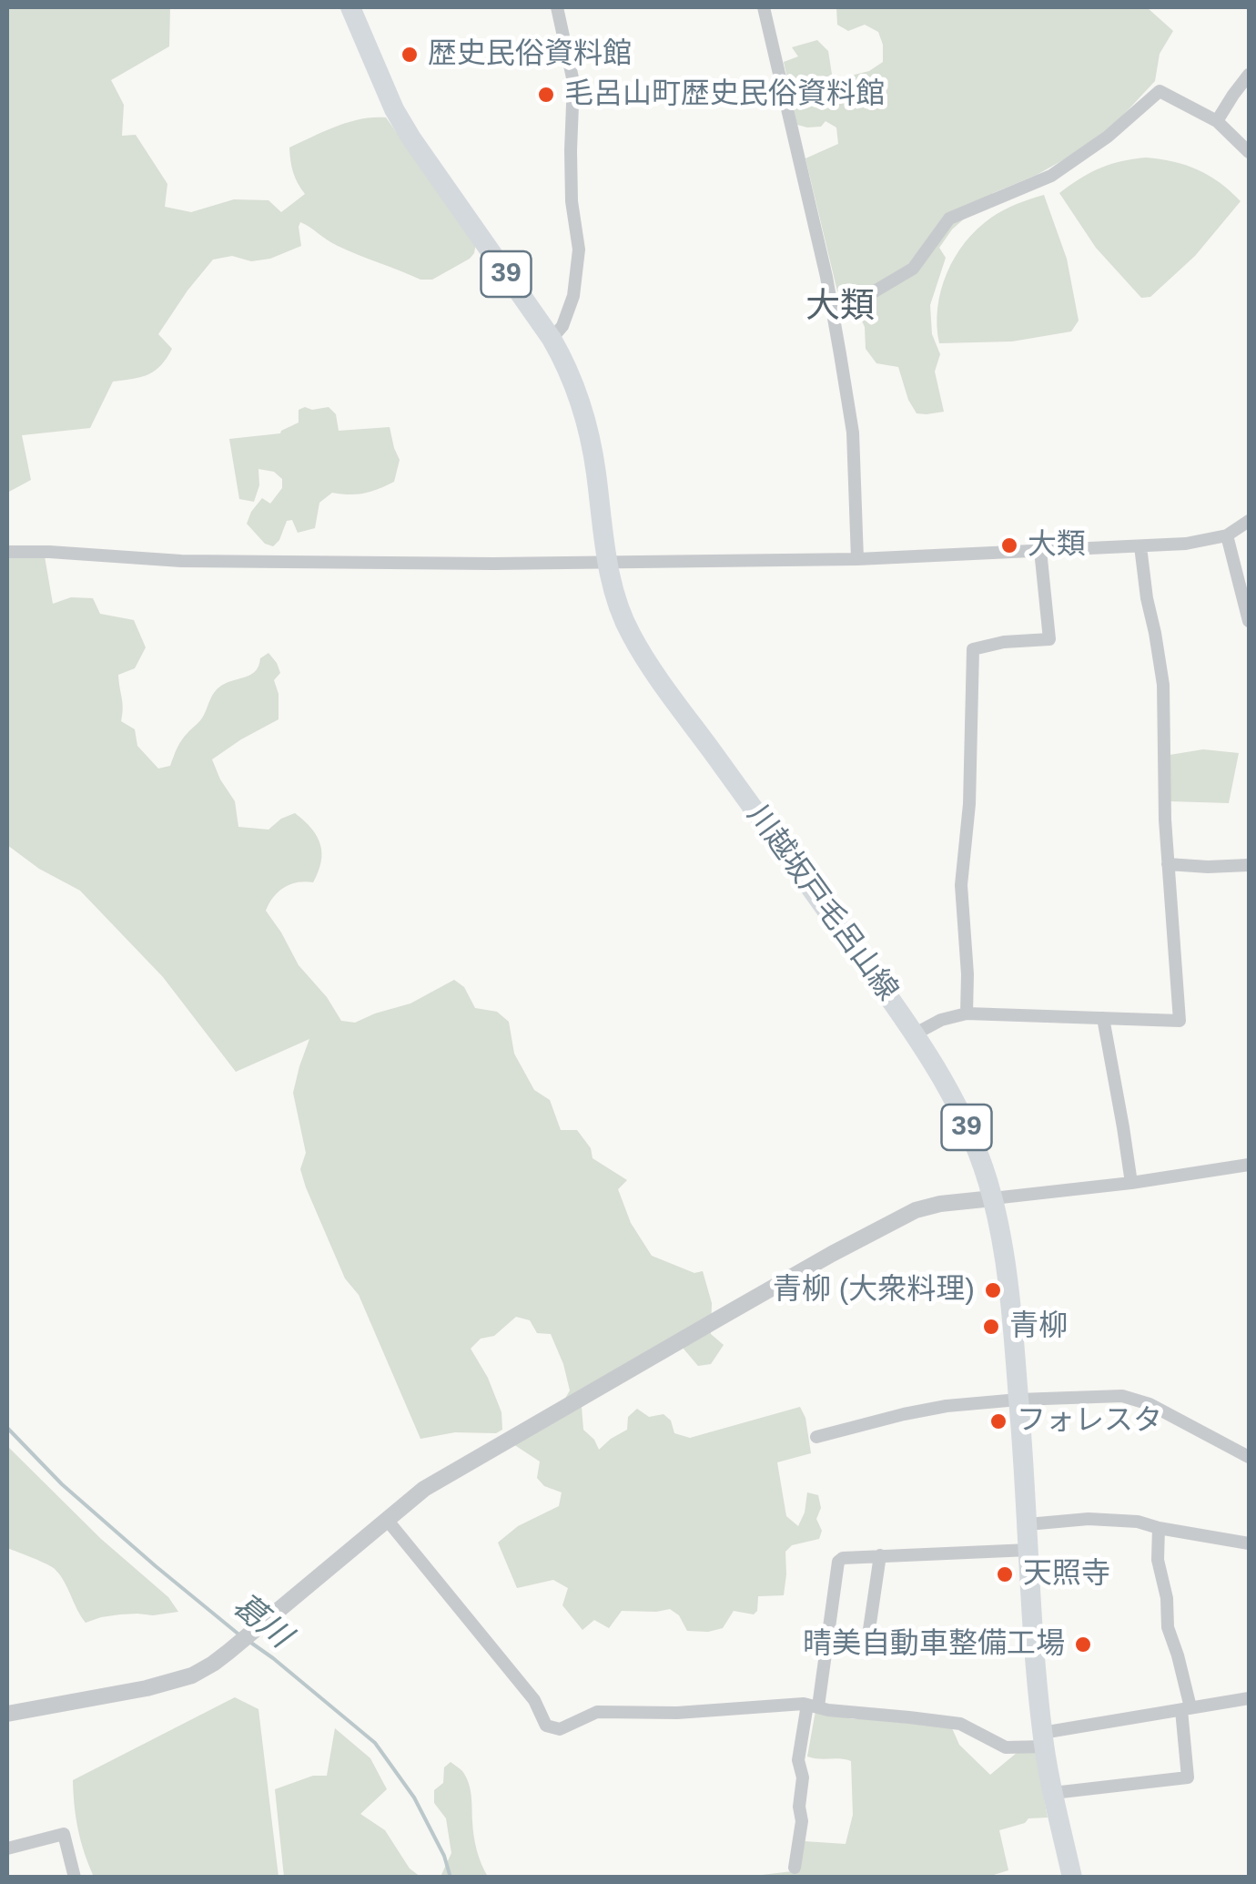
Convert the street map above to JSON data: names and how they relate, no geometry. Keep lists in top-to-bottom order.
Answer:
{
  "streets": {
    "main road": ["39", "川越坂戸毛呂山線"]
  },
  "districts": ["大類"],
  "water": ["葛川"],
  "places": [
    "歴史民俗資料館",
    "毛呂山町歴史民俗資料館",
    "大類",
    "青柳 (大衆料理)",
    "青柳",
    "フォレスタ",
    "天照寺",
    "晴美自動車整備工場"
  ]
}
